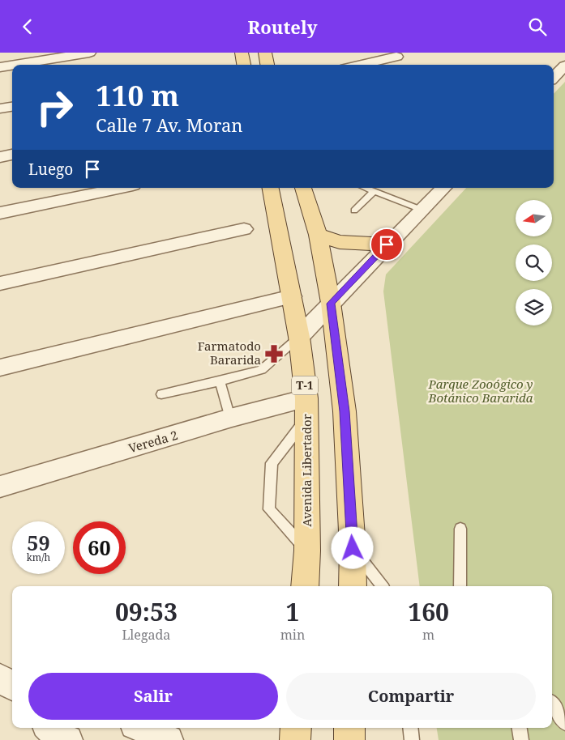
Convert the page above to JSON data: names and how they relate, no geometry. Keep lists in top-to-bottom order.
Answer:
{
  "streets": {
    "main road": ["T-1", "Avenida Libertador"],
    "street": ["Vereda 2"]
  },
  "crossings": [
    ["Vereda 2", "Avenida Libertador"]
  ],
  "parks": ["Parque Zooógico y Botánico Bararida"],
  "places": {
    "pharmacy": ["Farmatodo Bararida"]
  },
  "north": "left",
  "page": {
    "header": "Routely",
    "turn": ["110 m", "Calle 7 Av. Moran"],
    "then": "Luego",
    "speed": "59 km/h",
    "limit": "60",
    "eta": [
      "09:53",
      "Llegada",
      "1",
      "min",
      "160",
      "m"
    ],
    "buttons": ["Salir", "Compartir"]
  }
}
